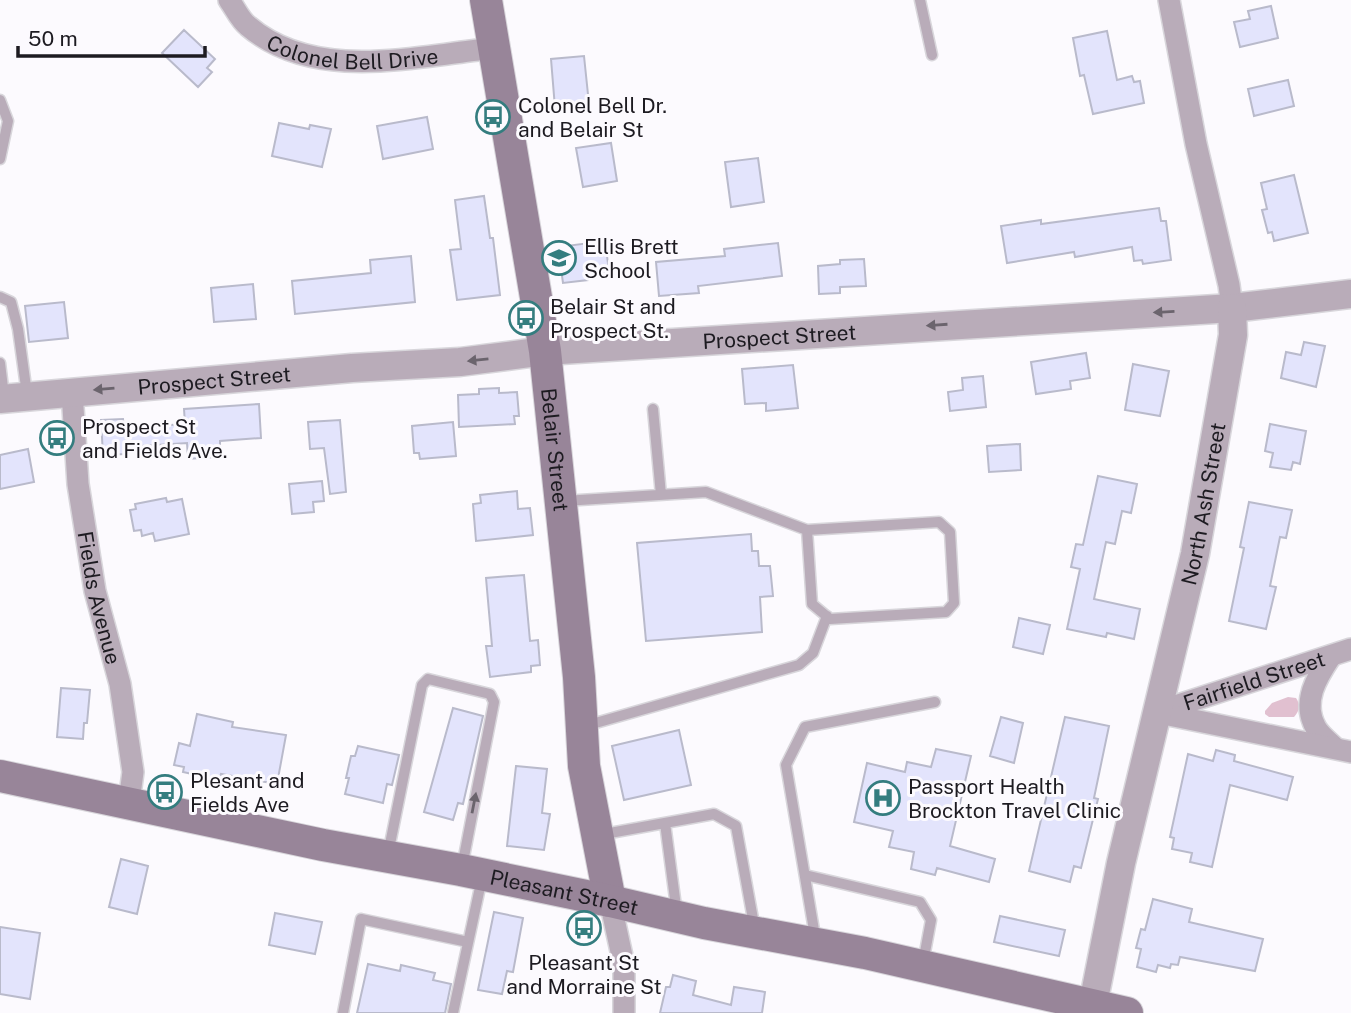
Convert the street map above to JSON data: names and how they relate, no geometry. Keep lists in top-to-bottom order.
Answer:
{
  "streets": {
    "main road": ["Belair Street", "Pleasant Street"],
    "street": [
      "Colonel Bell Drive",
      "Prospect Street",
      "North Ash Street",
      "Fields Avenue",
      "Fairfield Street"
    ]
  },
  "crossings": [
    ["Colonel Bell Drive", "Belair Street"],
    ["Prospect Street", "Belair Street"],
    ["Prospect Street", "North Ash Street"],
    ["Prospect Street", "Fields Avenue"],
    ["Belair Street", "Pleasant Street"],
    ["North Ash Street", "Fairfield Street"],
    ["North Ash Street", "Pleasant Street"],
    ["Fields Avenue", "Pleasant Street"]
  ],
  "one_way": ["Prospect Street"],
  "places": {
    "bus stop": [
      "Colonel Bell Dr. and Belair St",
      "Belair St and Prospect St.",
      "Prospect St and Fields Ave.",
      "Plesant and Fields Ave",
      "Pleasant St and Morraine St"
    ],
    "school or university": ["Ellis Brett School"],
    "hospital": ["Passport Health Brockton Travel Clinic"]
  },
  "scale_bar": "50 m"
}
